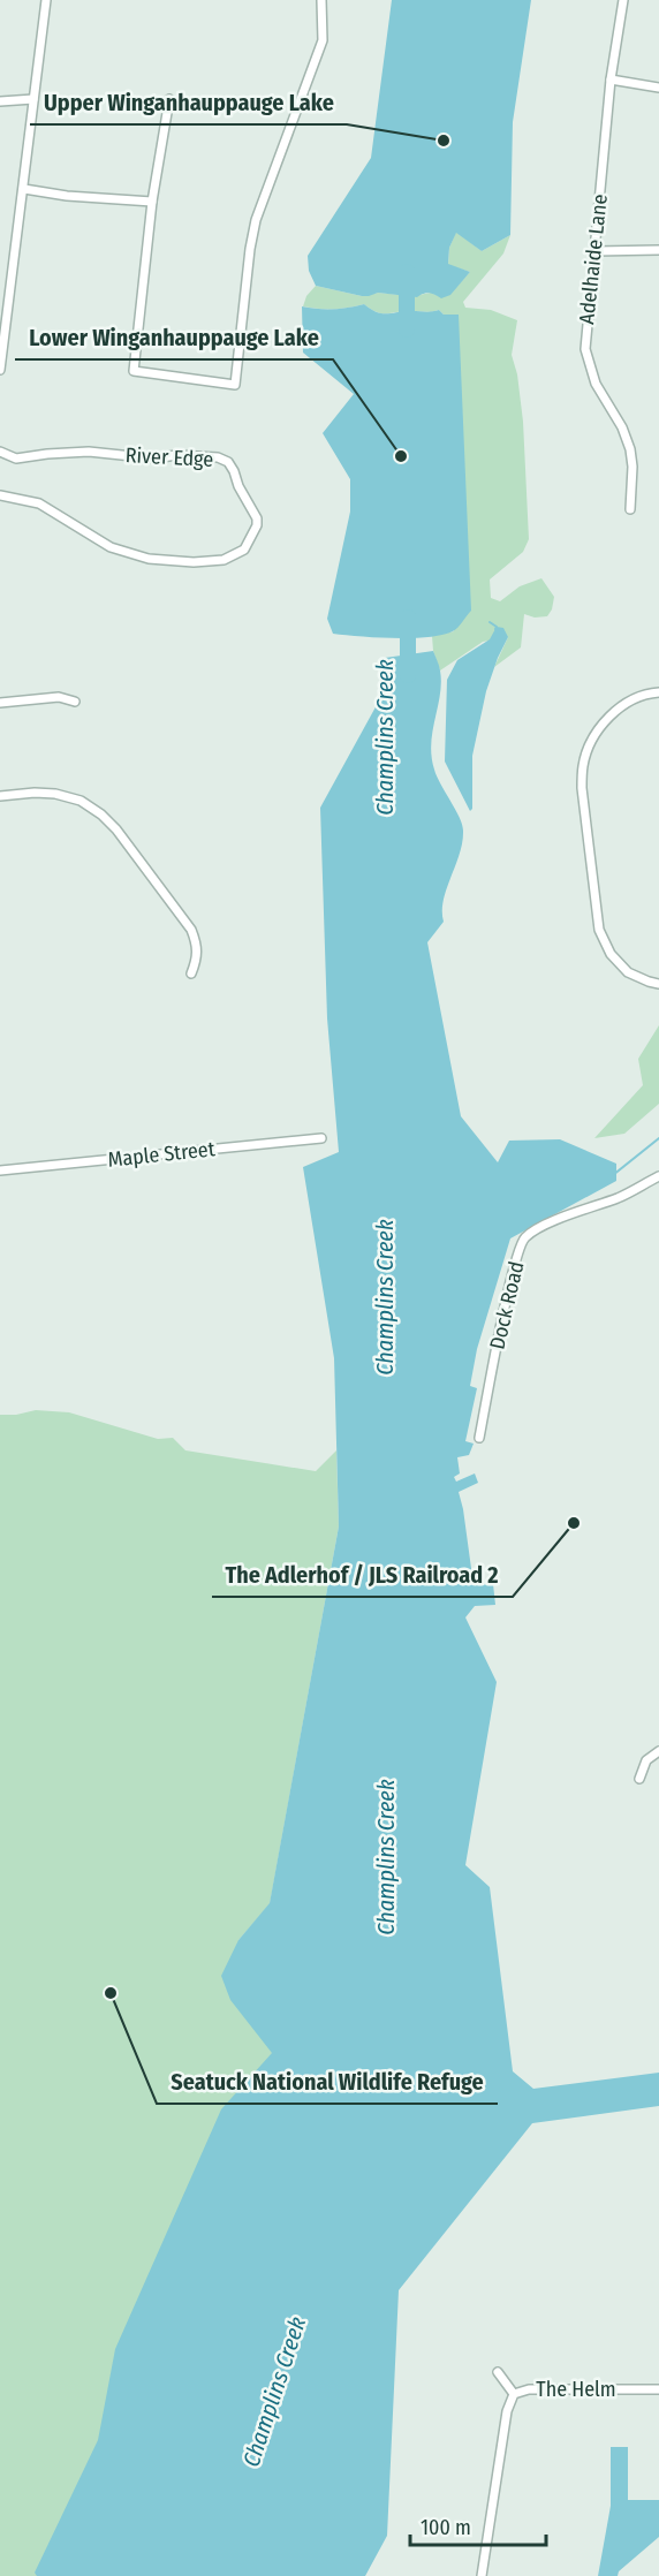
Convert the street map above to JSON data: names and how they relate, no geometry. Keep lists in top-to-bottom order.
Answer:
{
  "streets": {
    "street": [
      "Adelhaide Lane",
      "River Edge",
      "Maple Street",
      "Dock Road",
      "The Helm"
    ]
  },
  "water": ["Champlins Creek"],
  "places": [
    "Upper Winganhauppauge Lake",
    "Lower Winganhauppauge Lake",
    "The Adlerhof / JLS Railroad 2",
    "Seatuck National Wildlife Refuge"
  ],
  "scale_bar": "100 m"
}
